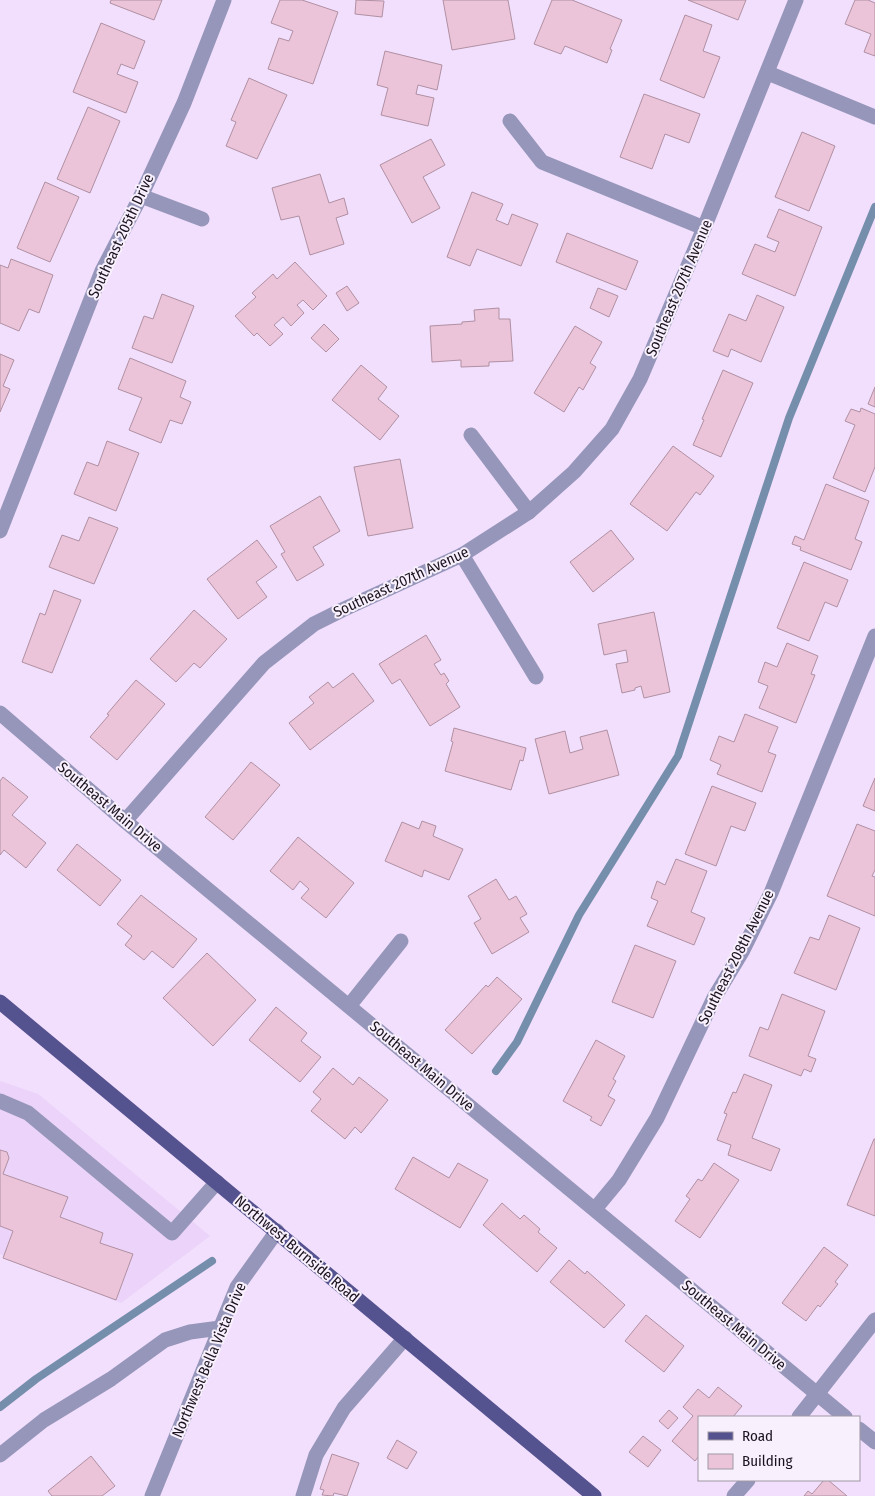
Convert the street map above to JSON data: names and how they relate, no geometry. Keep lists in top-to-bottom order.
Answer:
{
  "streets": {
    "main road": ["Northwest Burnside Road"],
    "street": [
      "Southeast 205th Drive",
      "Southeast 207th Avenue",
      "Southeast Main Drive",
      "Southeast 208th Avenue",
      "Northwest Bella Vista Drive"
    ]
  },
  "crossings": [
    ["Southeast 207th Avenue", "Southeast Main Drive"],
    ["Southeast Main Drive", "Southeast 208th Avenue"],
    ["Northwest Burnside Road", "Northwest Bella Vista Drive"]
  ],
  "legend": ["Road", "Building"]
}
